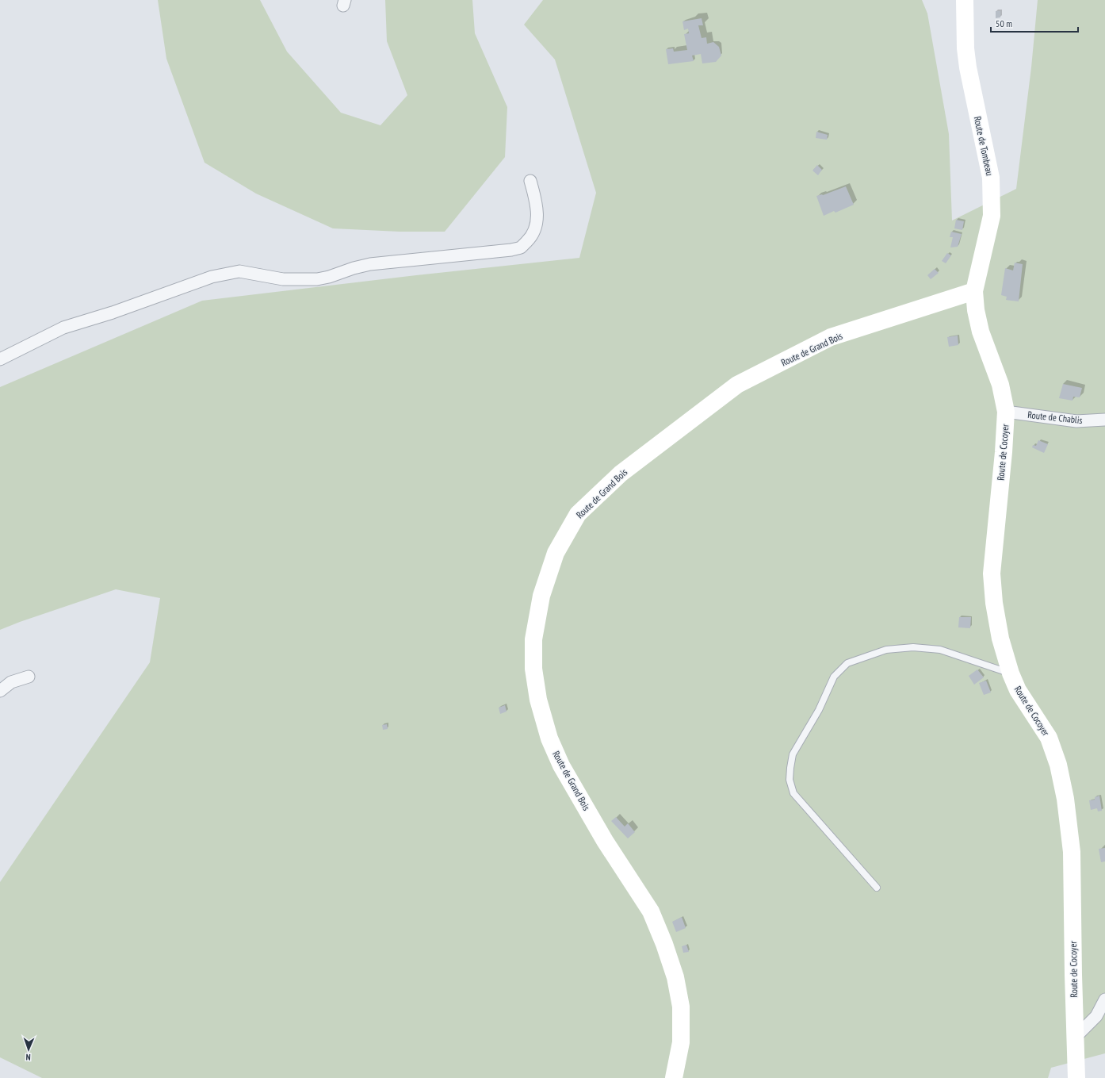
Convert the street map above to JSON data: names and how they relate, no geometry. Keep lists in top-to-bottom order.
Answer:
{
  "streets": {
    "main road": ["Route de Tombeau", "Route de Grand Bois", "Route de Cocoyer"],
    "street": ["Route de Chablis"]
  },
  "crossings": [
    ["Route de Tombeau", "Route de Grand Bois"],
    ["Route de Tombeau", "Route de Cocoyer"],
    ["Route de Grand Bois", "Route de Cocoyer"],
    ["Route de Chablis", "Route de Cocoyer"]
  ],
  "scale_bar": "50 m",
  "north": "bottom"
}
